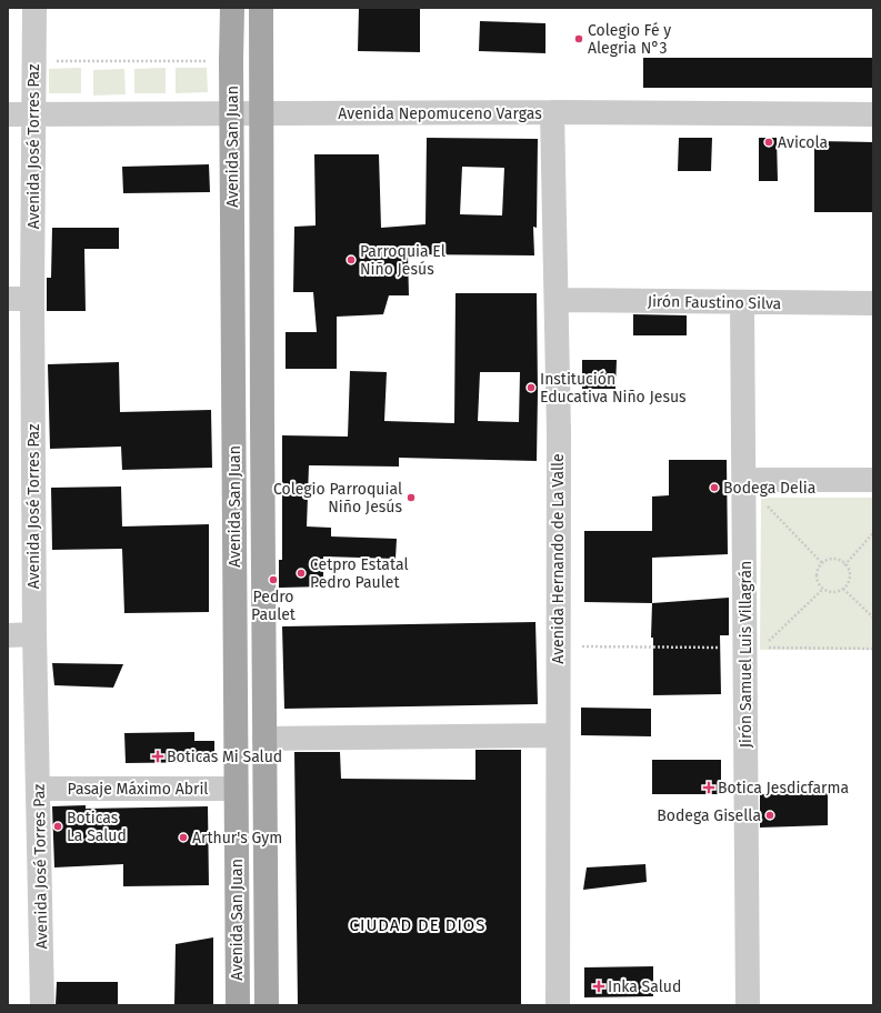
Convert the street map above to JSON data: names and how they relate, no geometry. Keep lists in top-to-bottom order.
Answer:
{
  "streets": {
    "main road": ["Avenida San Juan"],
    "street": [
      "Avenida Nepomuceno Vargas",
      "Avenida José Torres Paz",
      "Jirón Faustino Silva",
      "Avenida Hernando de La Valle",
      "Jirón Samuel Luis Villagrán",
      "Pasaje Máximo Abril"
    ]
  },
  "crossings": [
    ["Avenida Nepomuceno Vargas", "Avenida José Torres Paz"],
    ["Avenida Nepomuceno Vargas", "Avenida San Juan"],
    ["Avenida Nepomuceno Vargas", "Avenida Hernando de La Valle"],
    ["Avenida José Torres Paz", "Pasaje Máximo Abril"],
    ["Avenida San Juan", "Pasaje Máximo Abril"],
    ["Jirón Faustino Silva", "Avenida Hernando de La Valle"],
    ["Jirón Faustino Silva", "Jirón Samuel Luis Villagrán"]
  ],
  "districts": ["CIUDAD DE DIOS"],
  "places": {
    "other": [
      "Colegio Fé y Alegria N°3",
      "Avicola",
      "Parroquia El Niño Jesús",
      "Institución Educativa Niño Jesus",
      "Bodega Delia",
      "Colegio Parroquial Niño Jesús",
      "Cetpro Estatal Pedro Paulet",
      "Pedro Paulet",
      "Bodega Gisella",
      "Boticas La Salud",
      "Arthur's Gym"
    ],
    "health": ["Boticas Mi Salud", "Botica Jesdicfarma", "Inka Salud"]
  }
}
